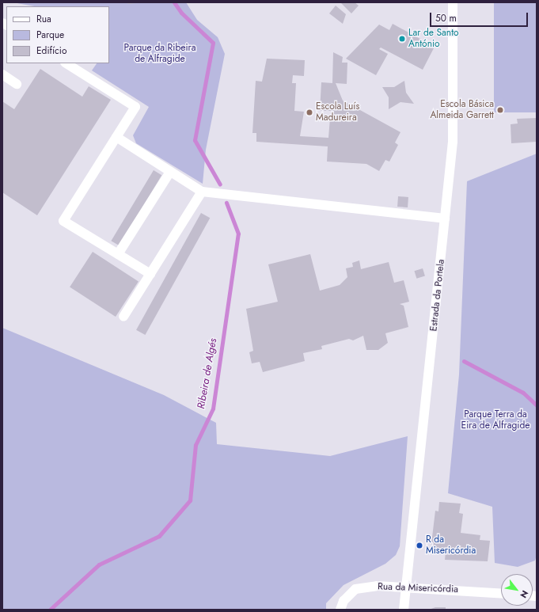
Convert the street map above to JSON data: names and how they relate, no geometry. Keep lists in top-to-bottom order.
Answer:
{
  "streets": {
    "street": ["Estrada da Portela", "Rua da Misericórdia"]
  },
  "crossings": [
    ["Estrada da Portela", "Rua da Misericórdia"]
  ],
  "water": ["Ribeira de Algés"],
  "parks": ["Parque da Ribeira de Alfragide", "Parque Terra da Eira de Alfragide"],
  "places": [
    "Lar de Santo António",
    "Escola Básica Almeida Garrett",
    "Escola Luís Madureira",
    "R da Misericórdia"
  ],
  "legend": ["Rua", "Parque", "Edifício"],
  "scale_bar": "50 m",
  "north": "bottom right"
}
